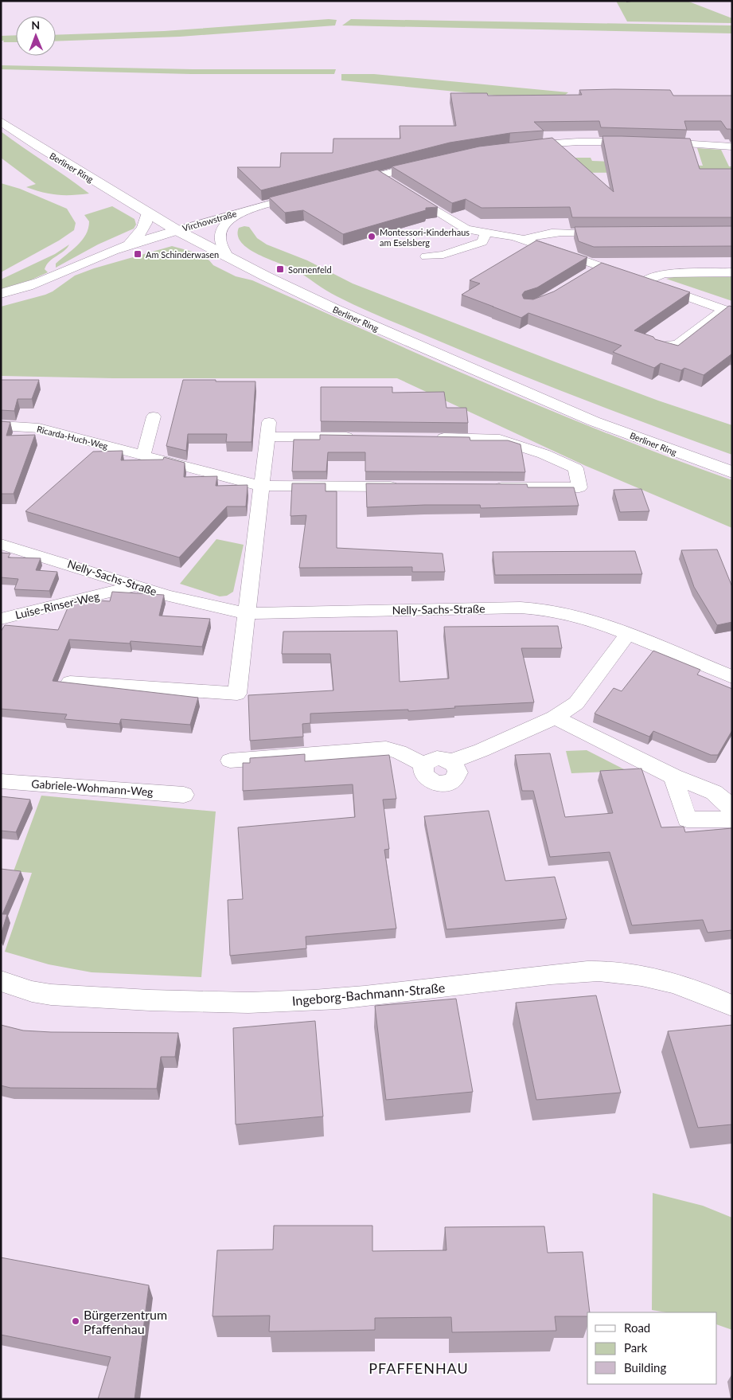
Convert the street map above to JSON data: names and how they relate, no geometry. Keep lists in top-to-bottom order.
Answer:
{
  "streets": {
    "main road": ["Berliner Ring"],
    "street": [
      "Virchowstraße",
      "Ricarda-Huch-Weg",
      "Nelly-Sachs-Straße",
      "Luise-Rinser-Weg",
      "Gabriele-Wohmann-Weg",
      "Ingeborg-Bachmann-Straße"
    ]
  },
  "crossings": [
    ["Berliner Ring", "Virchowstraße"],
    ["Nelly-Sachs-Straße", "Luise-Rinser-Weg"]
  ],
  "districts": ["PFAFFENHAU"],
  "places": {
    "other": ["Montessori-Kinderhaus am Eselsberg", "Bürgerzentrum Pfaffenhau"],
    "transit": ["Am Schinderwasen", "Sonnenfeld"]
  },
  "legend": ["Road", "Park", "Building"],
  "north": "top"
}
